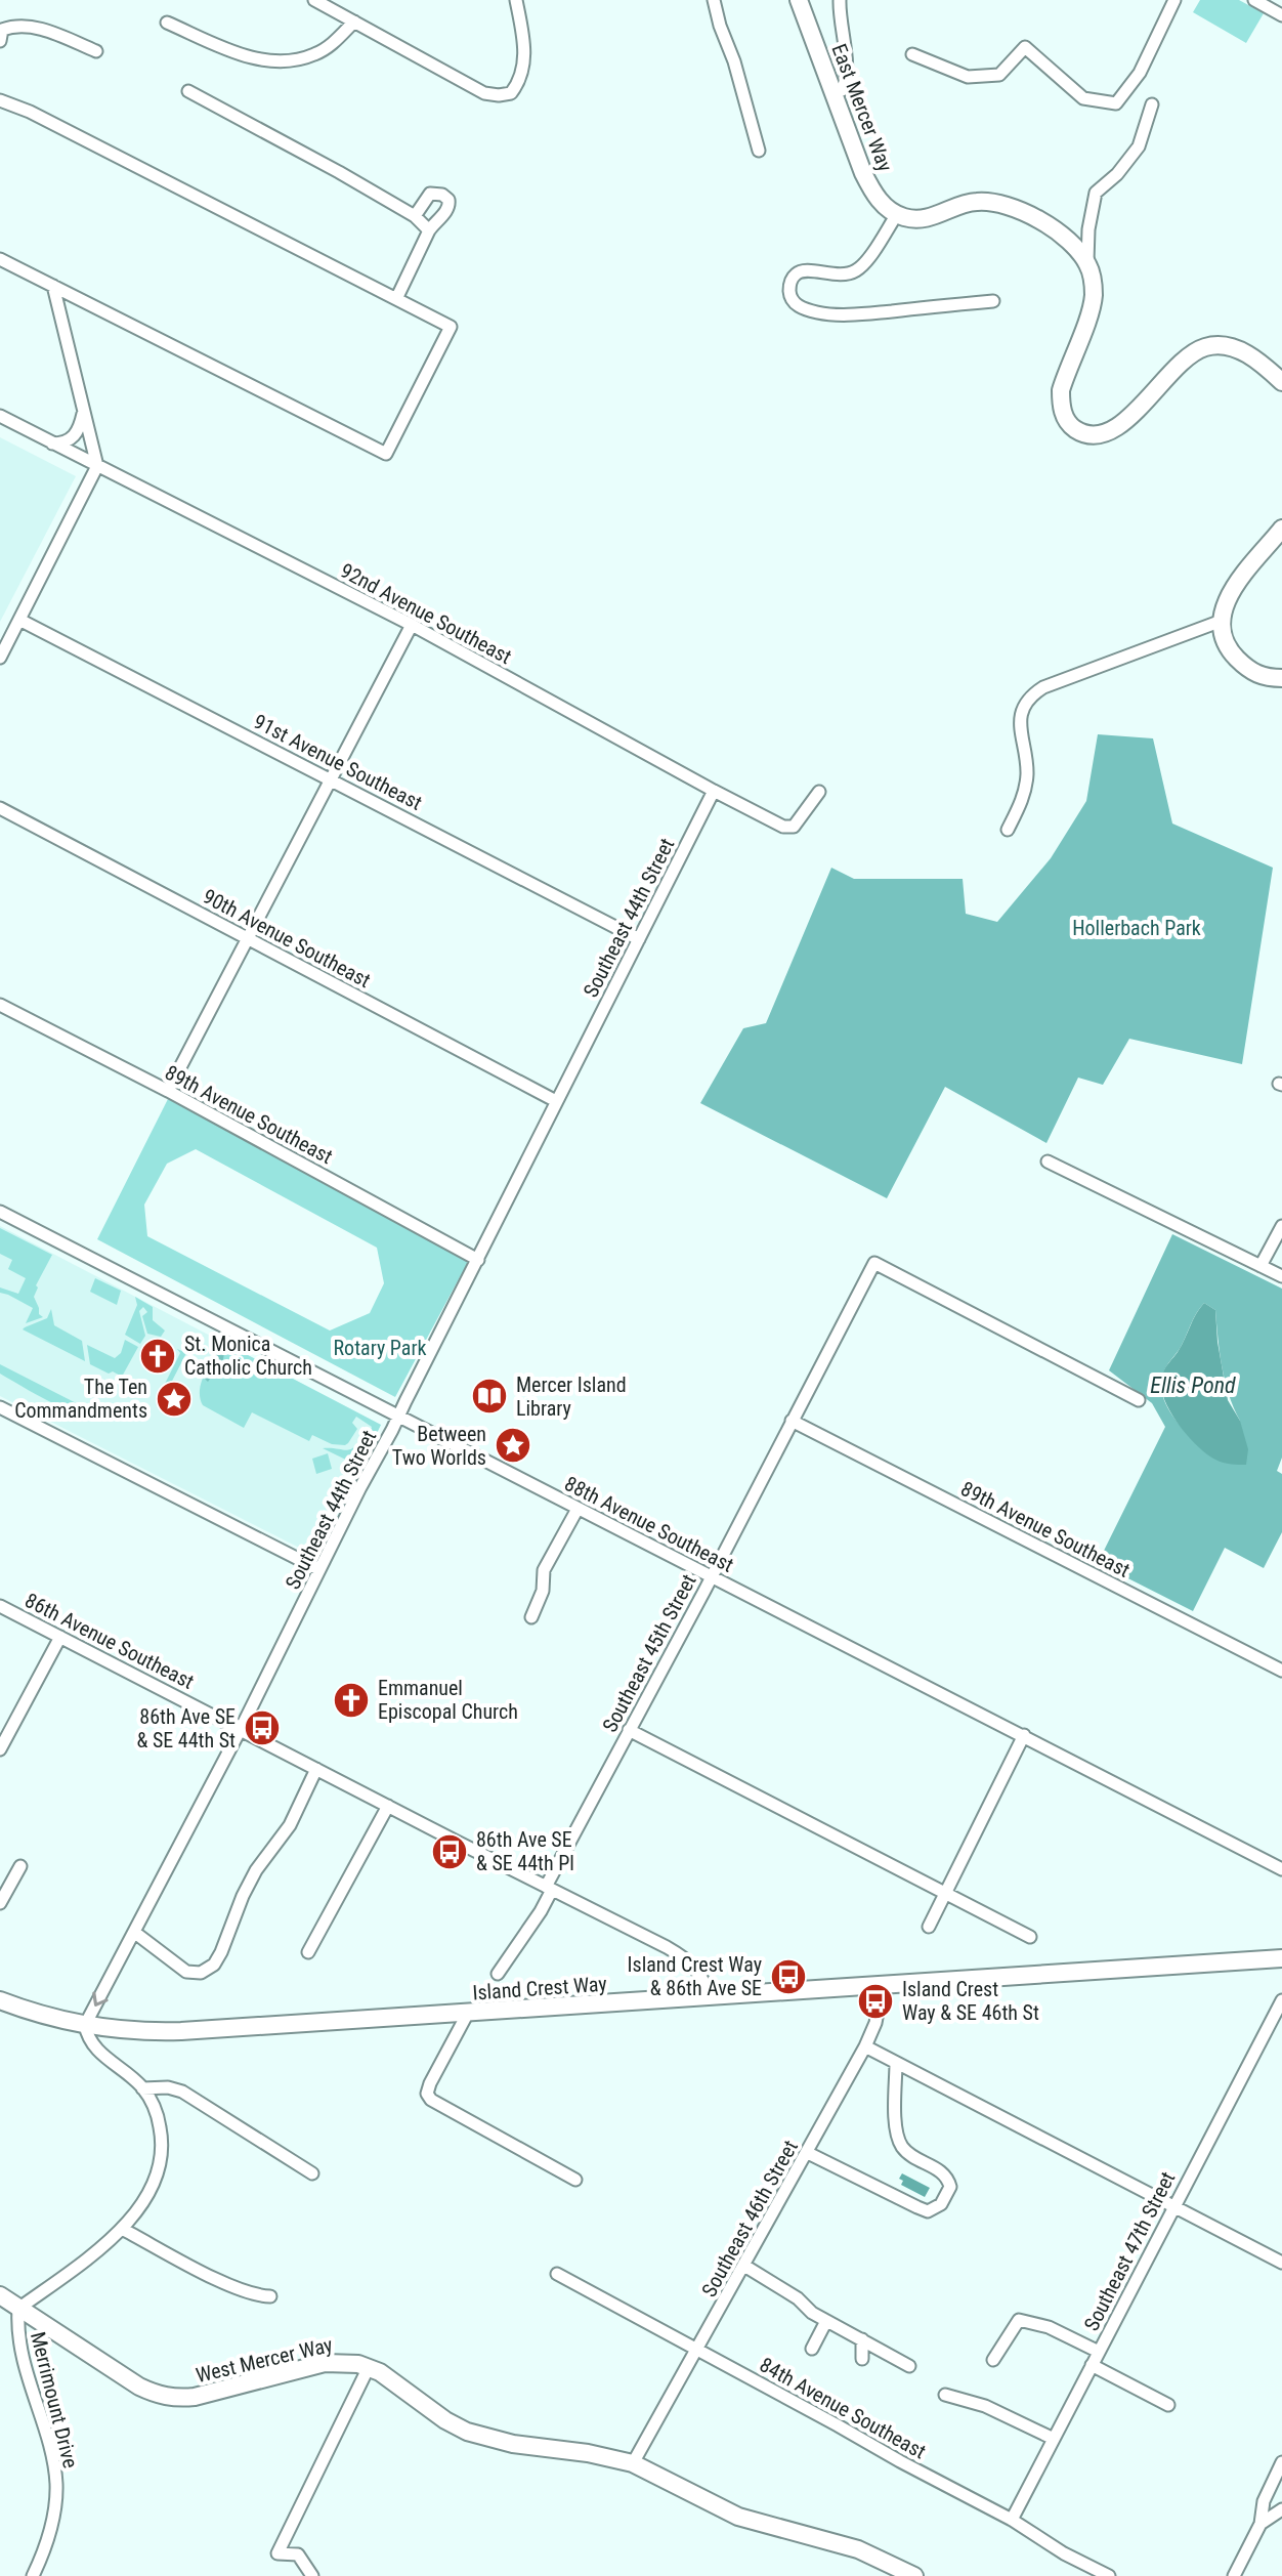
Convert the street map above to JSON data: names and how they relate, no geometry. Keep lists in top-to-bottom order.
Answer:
{
  "streets": {
    "street": [
      "East Mercer Way",
      "92nd Avenue Southeast",
      "91st Avenue Southeast",
      "Southeast 44th Street",
      "90th Avenue Southeast",
      "89th Avenue Southeast",
      "88th Avenue Southeast",
      "86th Avenue Southeast",
      "Southeast 45th Street",
      "Island Crest Way",
      "Southeast 46th Street",
      "Southeast 47th Street",
      "West Mercer Way",
      "Merrimount Drive",
      "84th Avenue Southeast"
    ]
  },
  "crossings": [
    ["92nd Avenue Southeast", "Southeast 44th Street"],
    ["91st Avenue Southeast", "Southeast 44th Street"],
    ["Southeast 44th Street", "90th Avenue Southeast"],
    ["Southeast 44th Street", "89th Avenue Southeast"],
    ["Southeast 44th Street", "88th Avenue Southeast"],
    ["Southeast 44th Street", "86th Avenue Southeast"],
    ["Southeast 44th Street", "Island Crest Way"],
    ["Southeast 44th Street", "Merrimount Drive"],
    ["89th Avenue Southeast", "Southeast 45th Street"],
    ["88th Avenue Southeast", "Southeast 45th Street"],
    ["86th Avenue Southeast", "Southeast 45th Street"],
    ["86th Avenue Southeast", "Island Crest Way"],
    ["Island Crest Way", "Southeast 46th Street"],
    ["Island Crest Way", "Merrimount Drive"],
    ["Southeast 46th Street", "84th Avenue Southeast"],
    ["Southeast 47th Street", "84th Avenue Southeast"],
    ["West Mercer Way", "Merrimount Drive"]
  ],
  "water": ["Ellis Pond"],
  "parks": ["Hollerbach Park", "Rotary Park"],
  "places": {
    "church": ["St. Monica Catholic Church", "Emmanuel Episcopal Church"],
    "library": ["Mercer Island Library"],
    "place": ["The Ten Commandments", "Between Two Worlds"],
    "bus stop": [
      "86th Ave SE & SE 44th St",
      "86th Ave SE & SE 44th Pl",
      "Island Crest Way & 86th Ave SE",
      "Island Crest Way & SE 46th St"
    ]
  }
}
